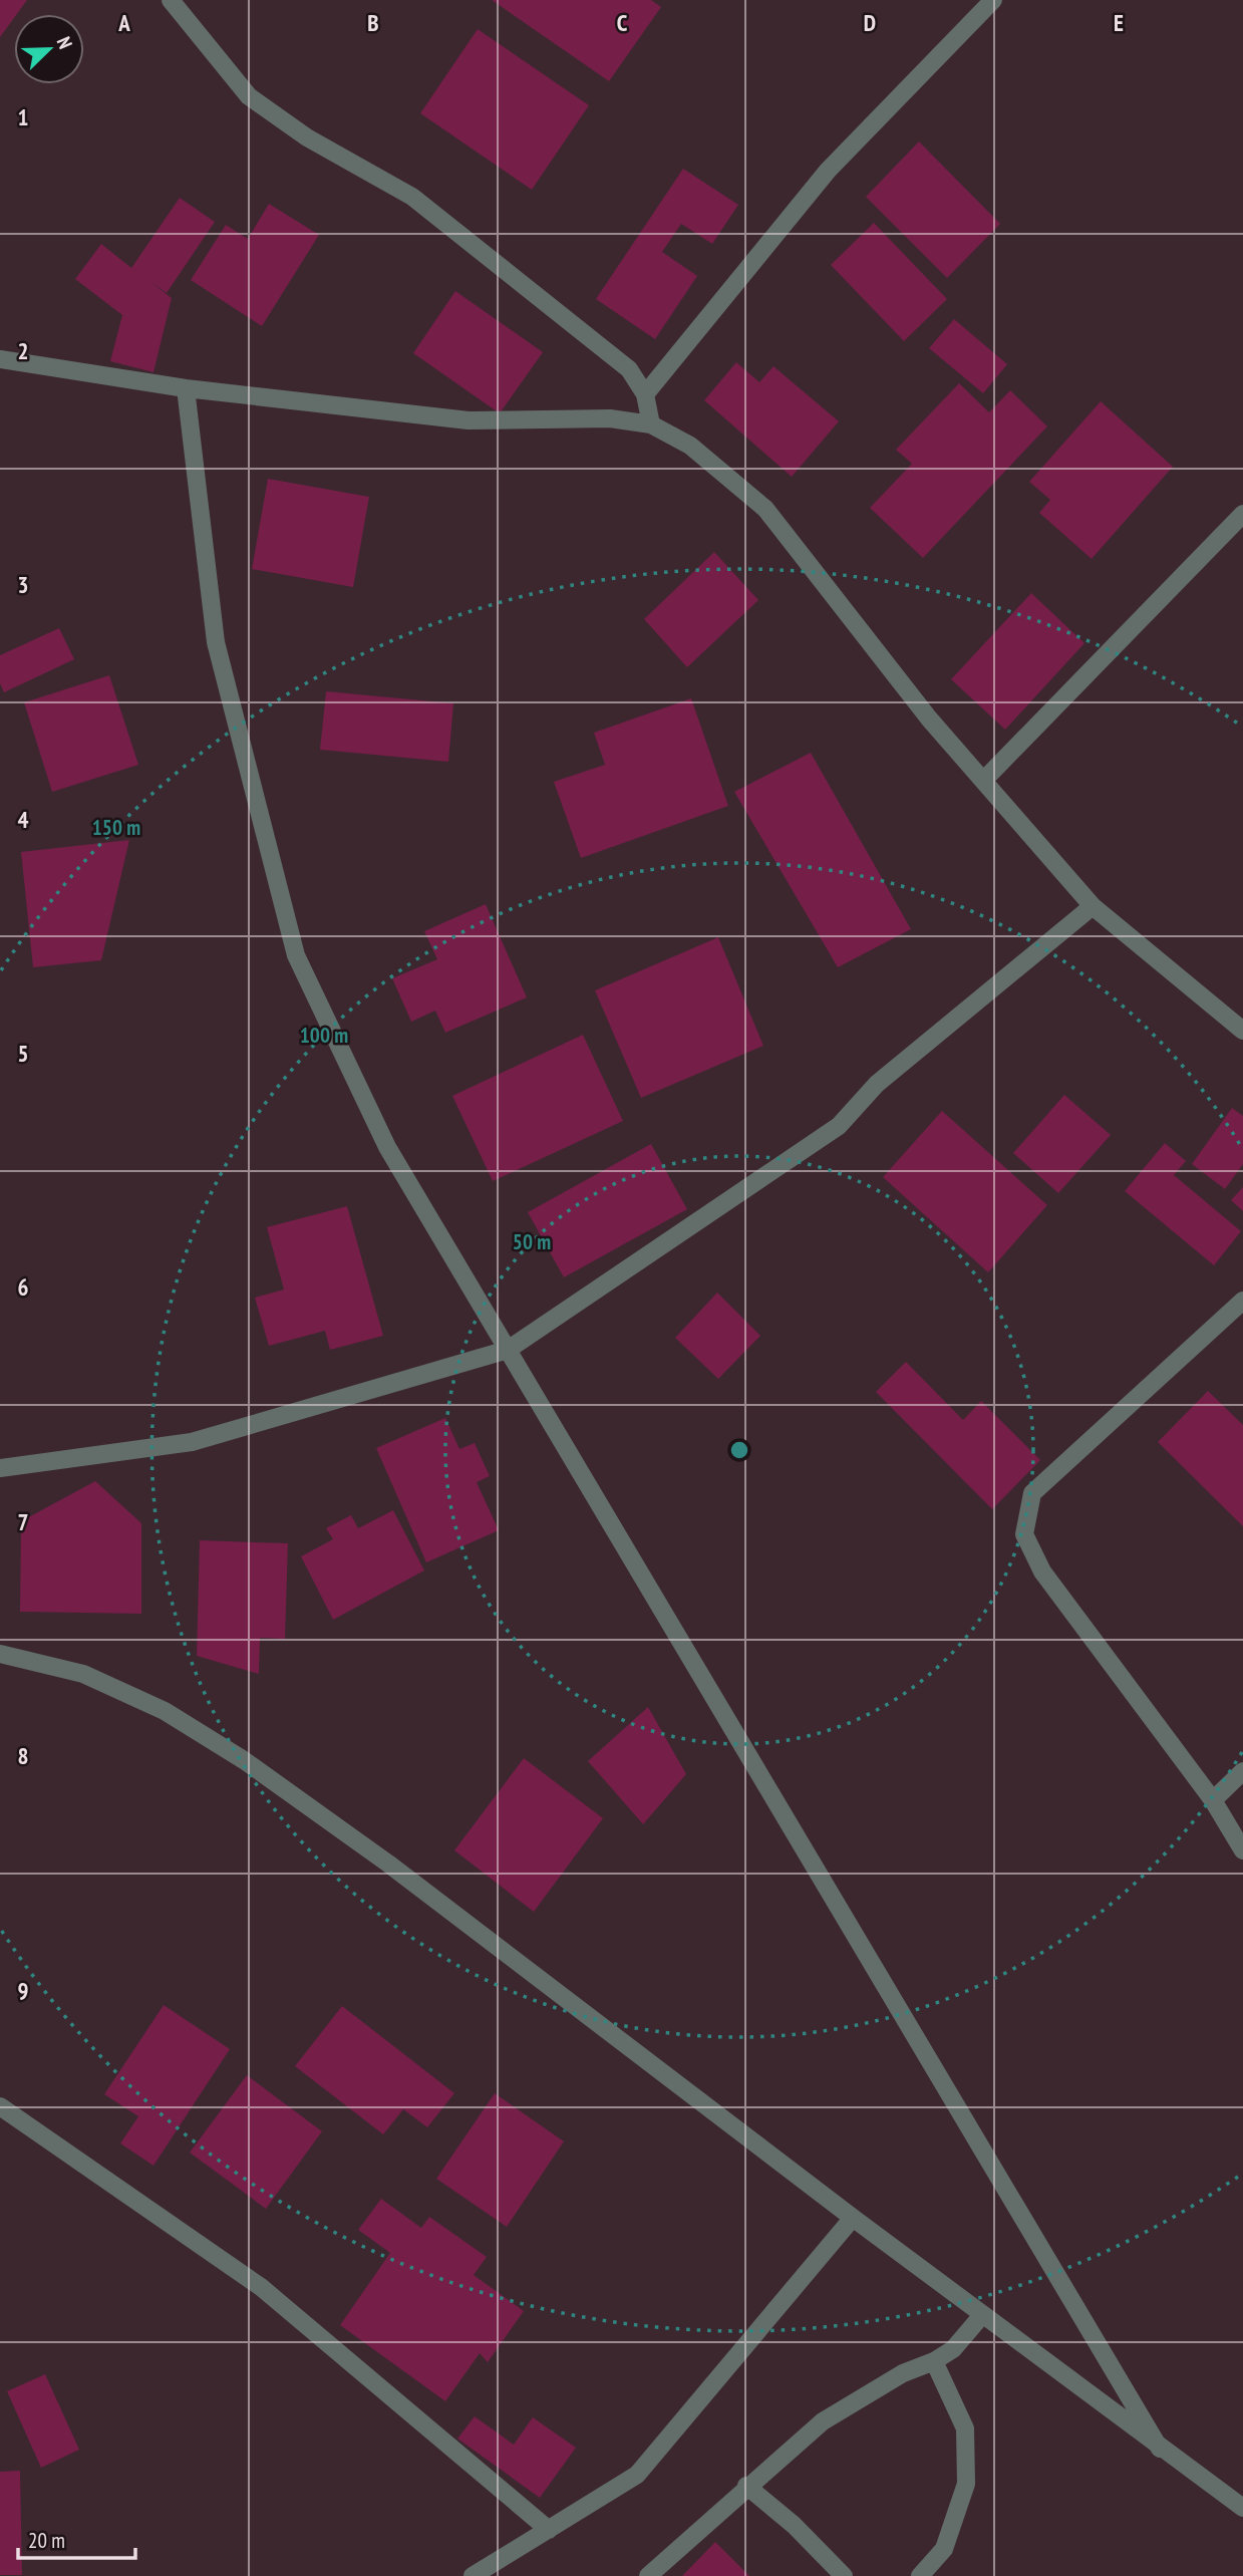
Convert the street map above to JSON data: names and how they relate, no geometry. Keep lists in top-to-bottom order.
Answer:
{
  "scale_bar": "20 m",
  "north": "top right",
  "grid": {
    "columns": [
      "A",
      "B",
      "C",
      "D",
      "E"
    ],
    "rows": [
      "1",
      "2",
      "3",
      "4",
      "5",
      "6",
      "7",
      "8",
      "9"
    ]
  },
  "rings": ["150 m", "100 m", "50 m"]
}
